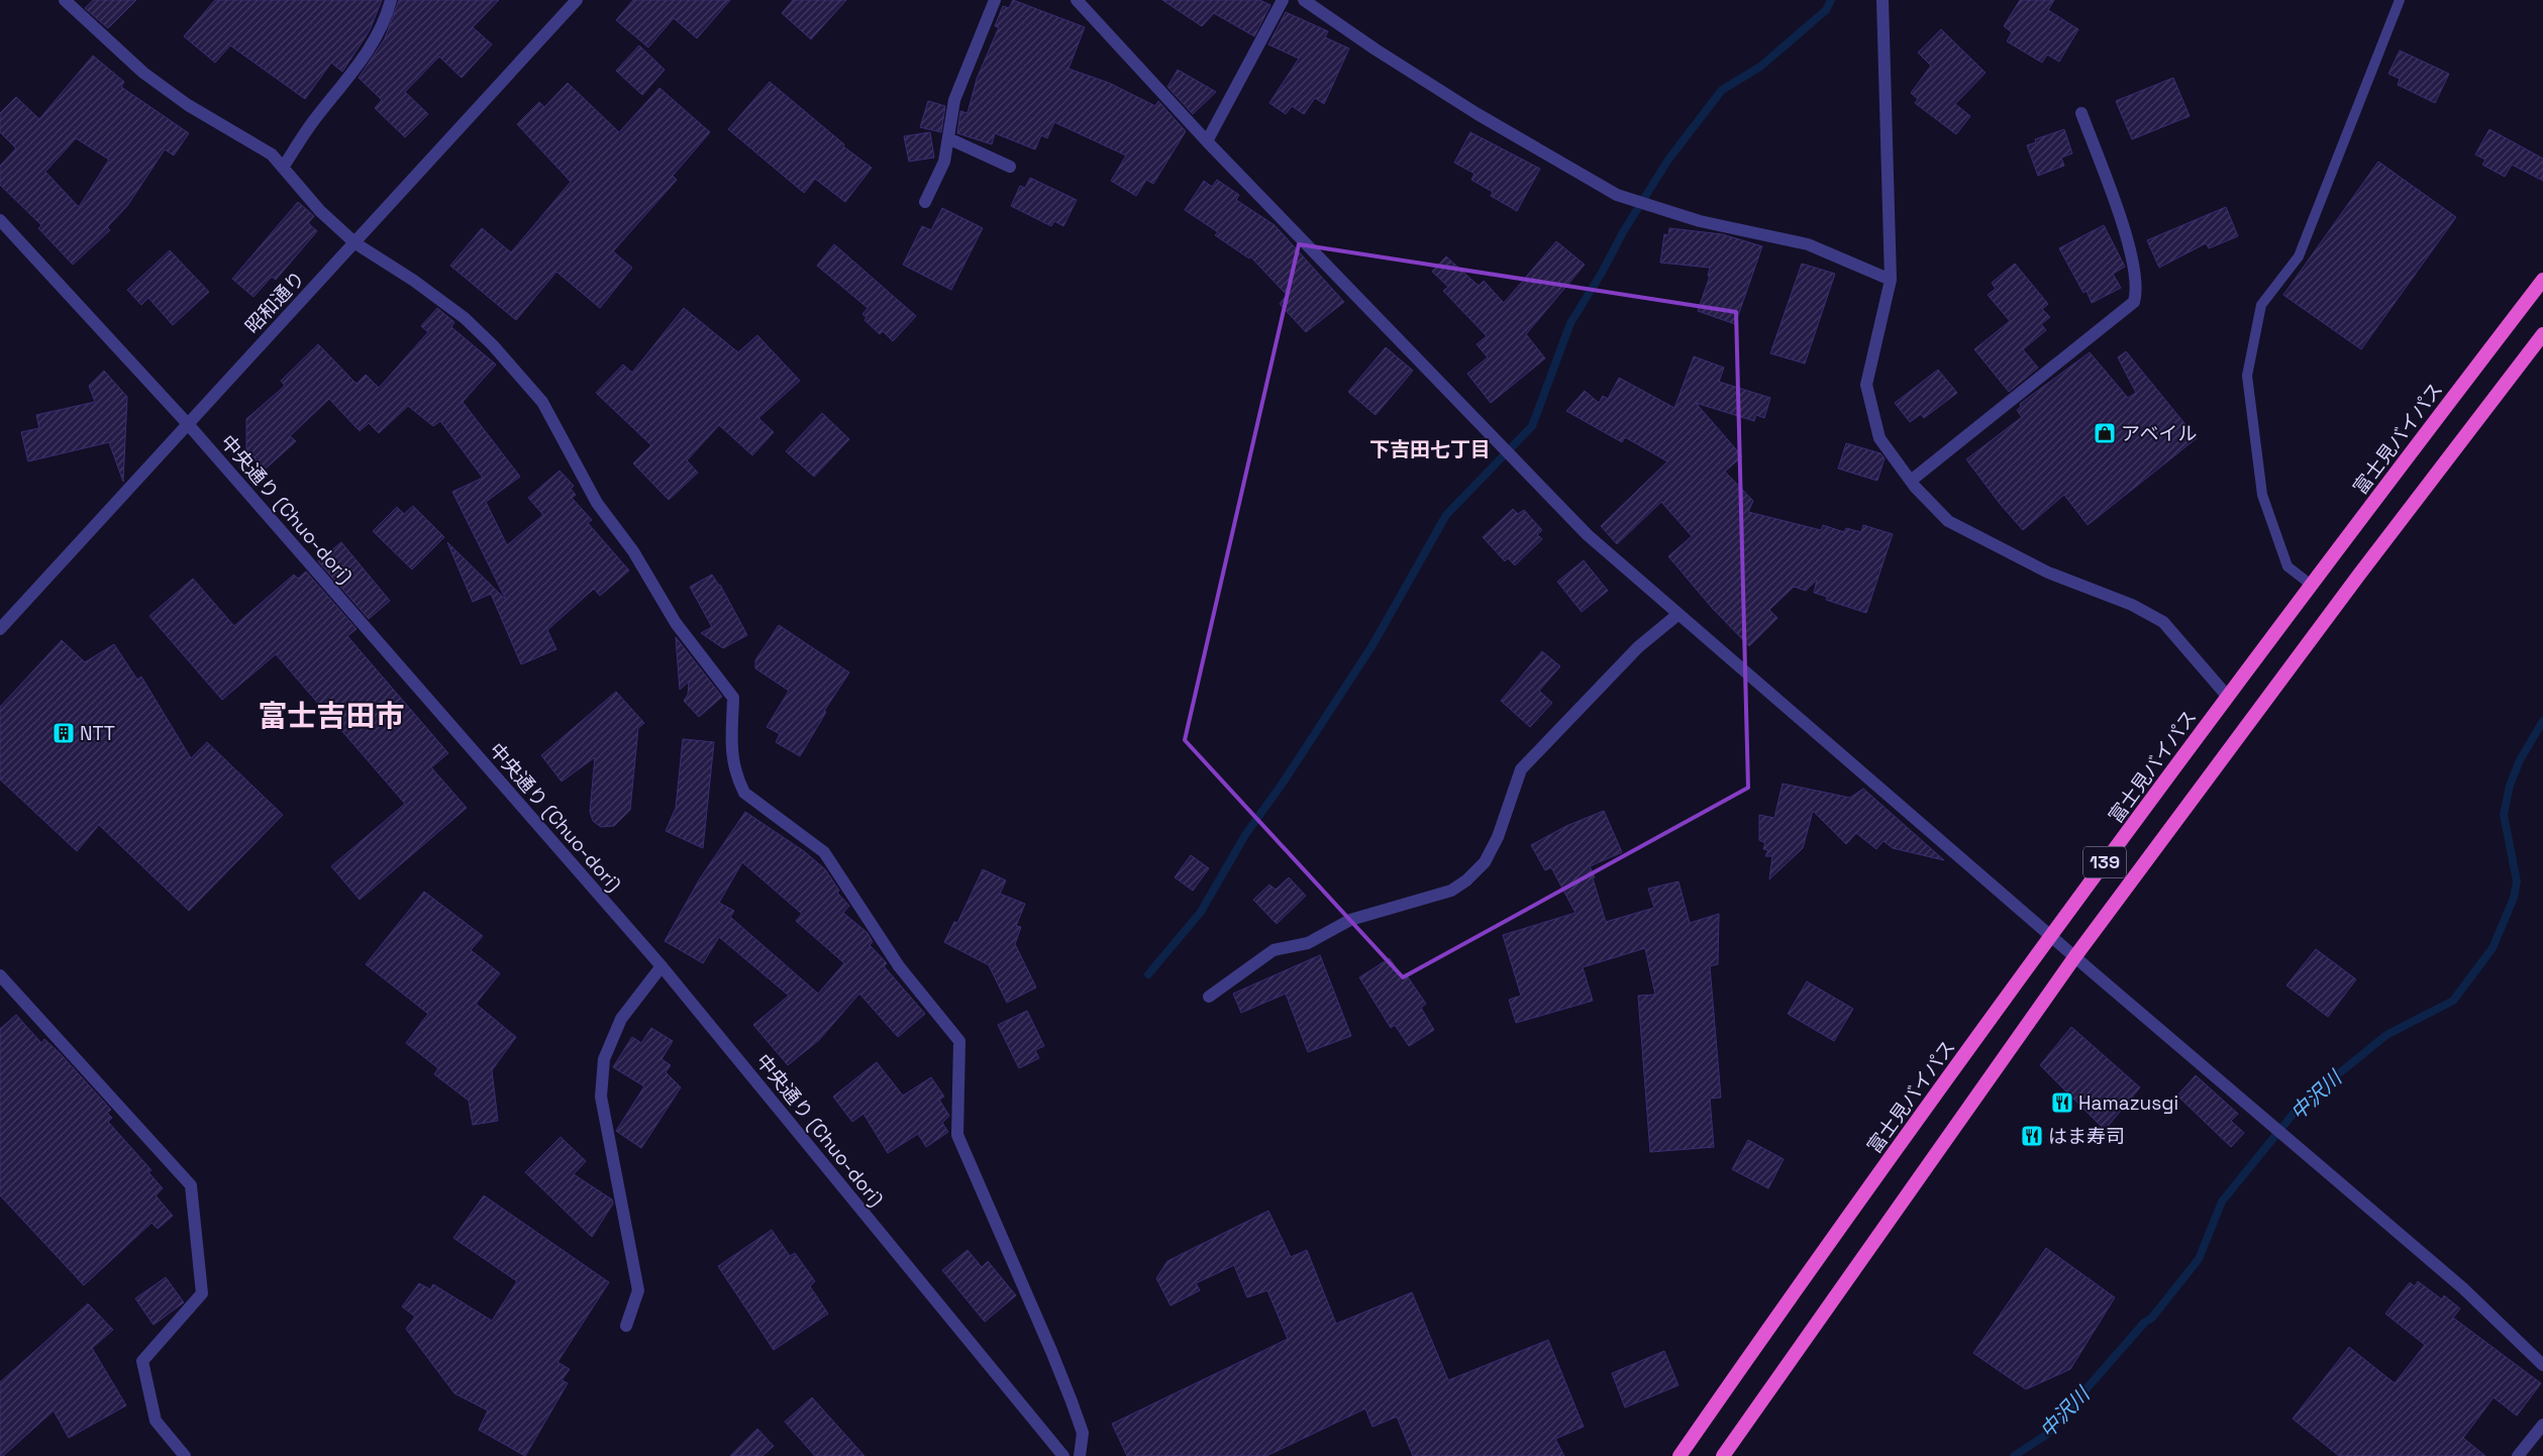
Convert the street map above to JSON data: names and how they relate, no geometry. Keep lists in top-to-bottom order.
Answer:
{
  "streets": {
    "highway": ["富士見バイパス", "139"],
    "street": ["昭和通り", "中央通り (Chuo-dori)"]
  },
  "crossings": [
    ["昭和通り", "中央通り (Chuo-dori)"]
  ],
  "districts": ["下吉田七丁目", "富士吉田市"],
  "water": ["中沢川"],
  "places": {
    "shop": ["アベイル"],
    "building": ["NTT"],
    "restaurant": ["Hamazusgi", "はま寿司"]
  }
}
